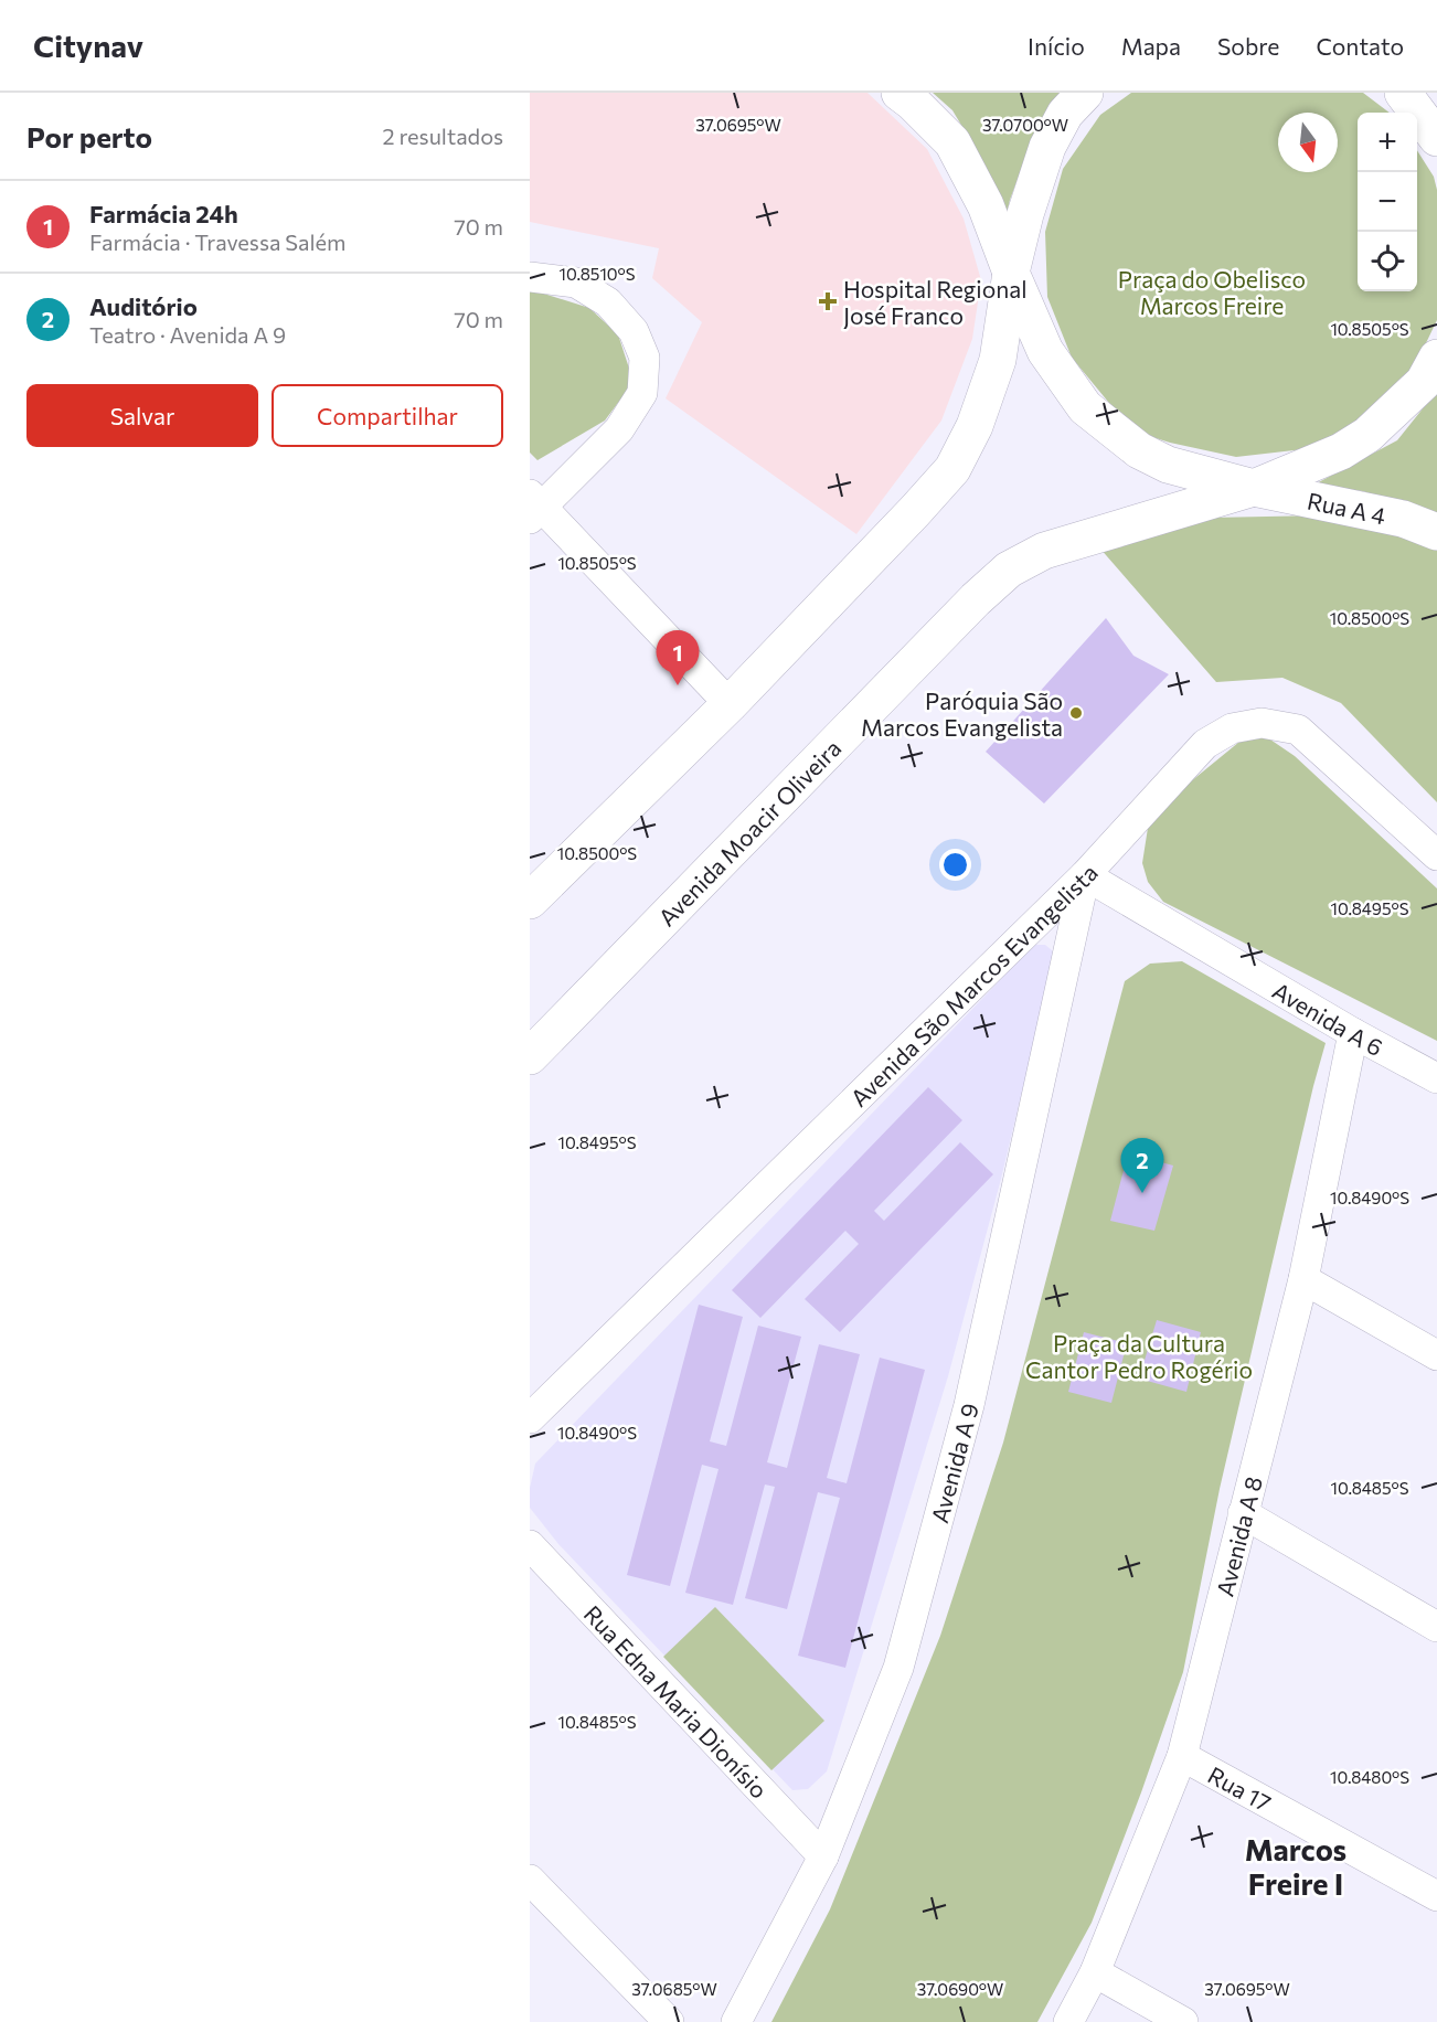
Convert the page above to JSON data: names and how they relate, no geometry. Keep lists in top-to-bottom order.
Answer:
{
  "streets": {
    "main road": ["Rua A 4", "Avenida Moacir Oliveira"],
    "street": [
      "Avenida São Marcos Evangelista",
      "Avenida A 6",
      "Avenida A 9",
      "Avenida A 8",
      "Rua Edna Maria Dionísio",
      "Rua 17"
    ]
  },
  "crossings": [
    ["Rua A 4", "Avenida Moacir Oliveira"],
    ["Avenida São Marcos Evangelista", "Avenida A 6"],
    ["Avenida São Marcos Evangelista", "Avenida A 9"],
    ["Avenida A 6", "Avenida A 9"],
    ["Avenida A 6", "Avenida A 8"],
    ["Avenida A 9", "Rua Edna Maria Dionísio"],
    ["Avenida A 8", "Rua 17"]
  ],
  "districts": ["Marcos Freire I"],
  "parks": ["Praça do Obelisco Marcos Freire", "Praça da Cultura Cantor Pedro Rogério"],
  "places": {
    "health": ["Hospital Regional José Franco"],
    "other": ["Paróquia São Marcos Evangelista"]
  },
  "north": "bottom",
  "page": {
    "header": "Citynav",
    "nav": [
      "Início",
      "Mapa",
      "Sobre",
      "Contato"
    ],
    "heading": ["Por perto", "2 resultados"],
    "map_buttons": ["+", "−"],
    "list": [
      {
        "mark": "1",
        "name": "Farmácia 24h",
        "note": "Farmácia · Travessa Salém",
        "value": "70 m"
      },
      {
        "mark": "2",
        "name": "Auditório",
        "note": "Teatro · Avenida A 9",
        "value": "70 m"
      }
    ],
    "buttons": ["Salvar", "Compartilhar"],
    "pins": ["1", "2"]
  },
  "coordinates": [
    "37.0695°W",
    "37.0700°W",
    "10.8510°S",
    "10.8505°S",
    "10.8500°S",
    "10.8495°S",
    "10.8490°S",
    "10.8485°S",
    "10.8480°S",
    "37.0685°W",
    "37.0690°W"
  ]
}
